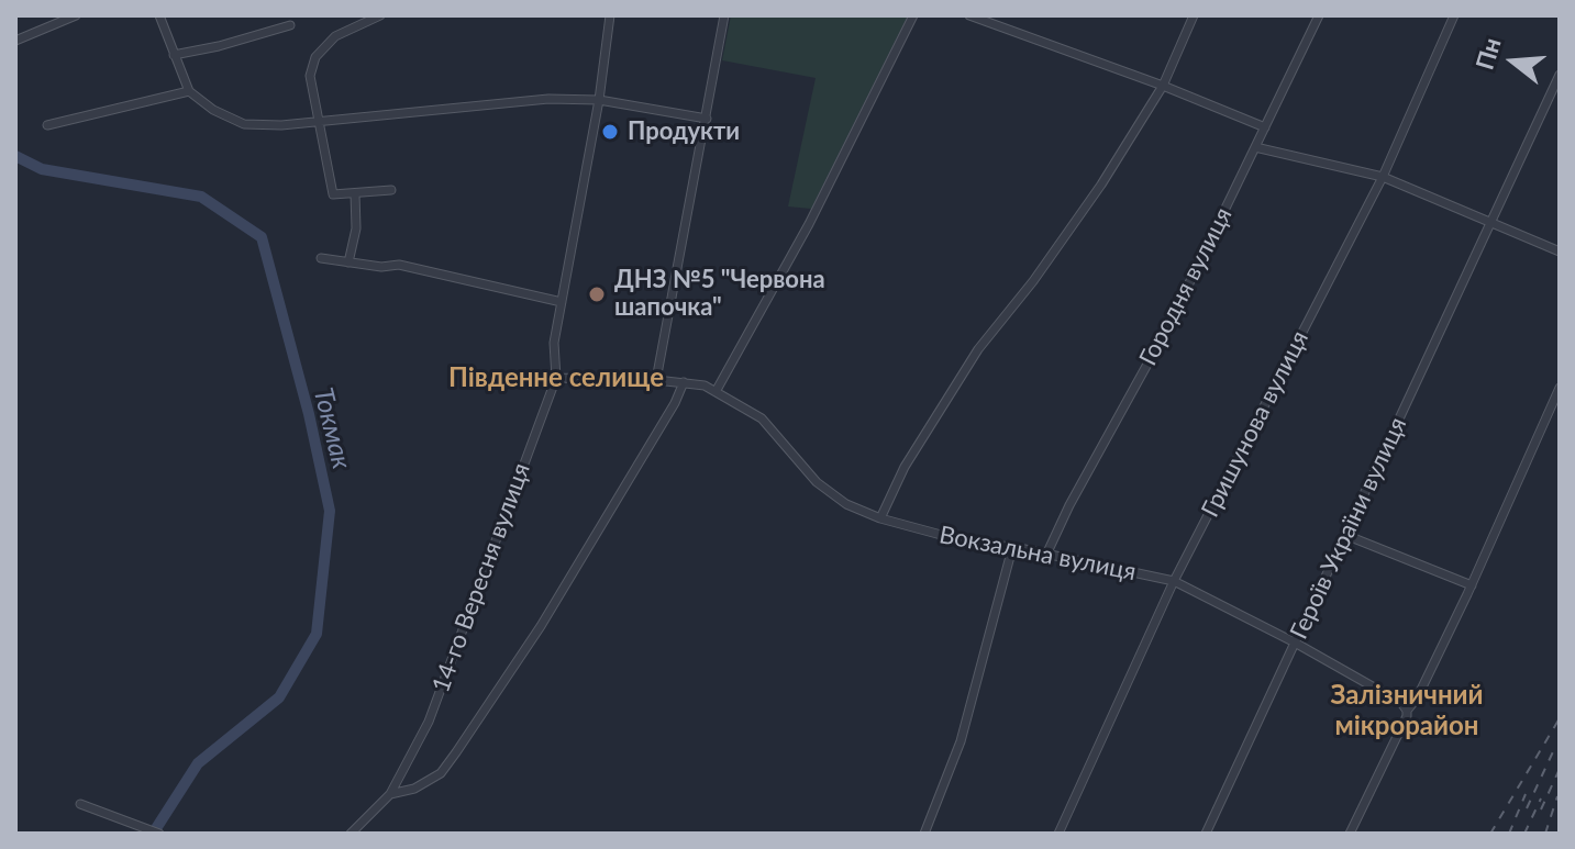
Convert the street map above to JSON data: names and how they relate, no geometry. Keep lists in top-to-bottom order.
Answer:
{
  "streets": {
    "street": [
      "Городня вулиця",
      "Гришунова вулиця",
      "Героїв України вулиця",
      "Вокзальна вулиця",
      "14-го Вересня вулиця"
    ]
  },
  "crossings": [
    ["Городня вулиця", "Вокзальна вулиця"],
    ["Гришунова вулиця", "Вокзальна вулиця"],
    ["Героїв України вулиця", "Вокзальна вулиця"],
    ["Вокзальна вулиця", "14-го Вересня вулиця"]
  ],
  "districts": ["Південне селище", "Залізничний мікрорайон"],
  "water": ["Токмак"],
  "places": ["Продукти", "ДНЗ №5 \"Червона шапочка\""],
  "north": "left"
}
